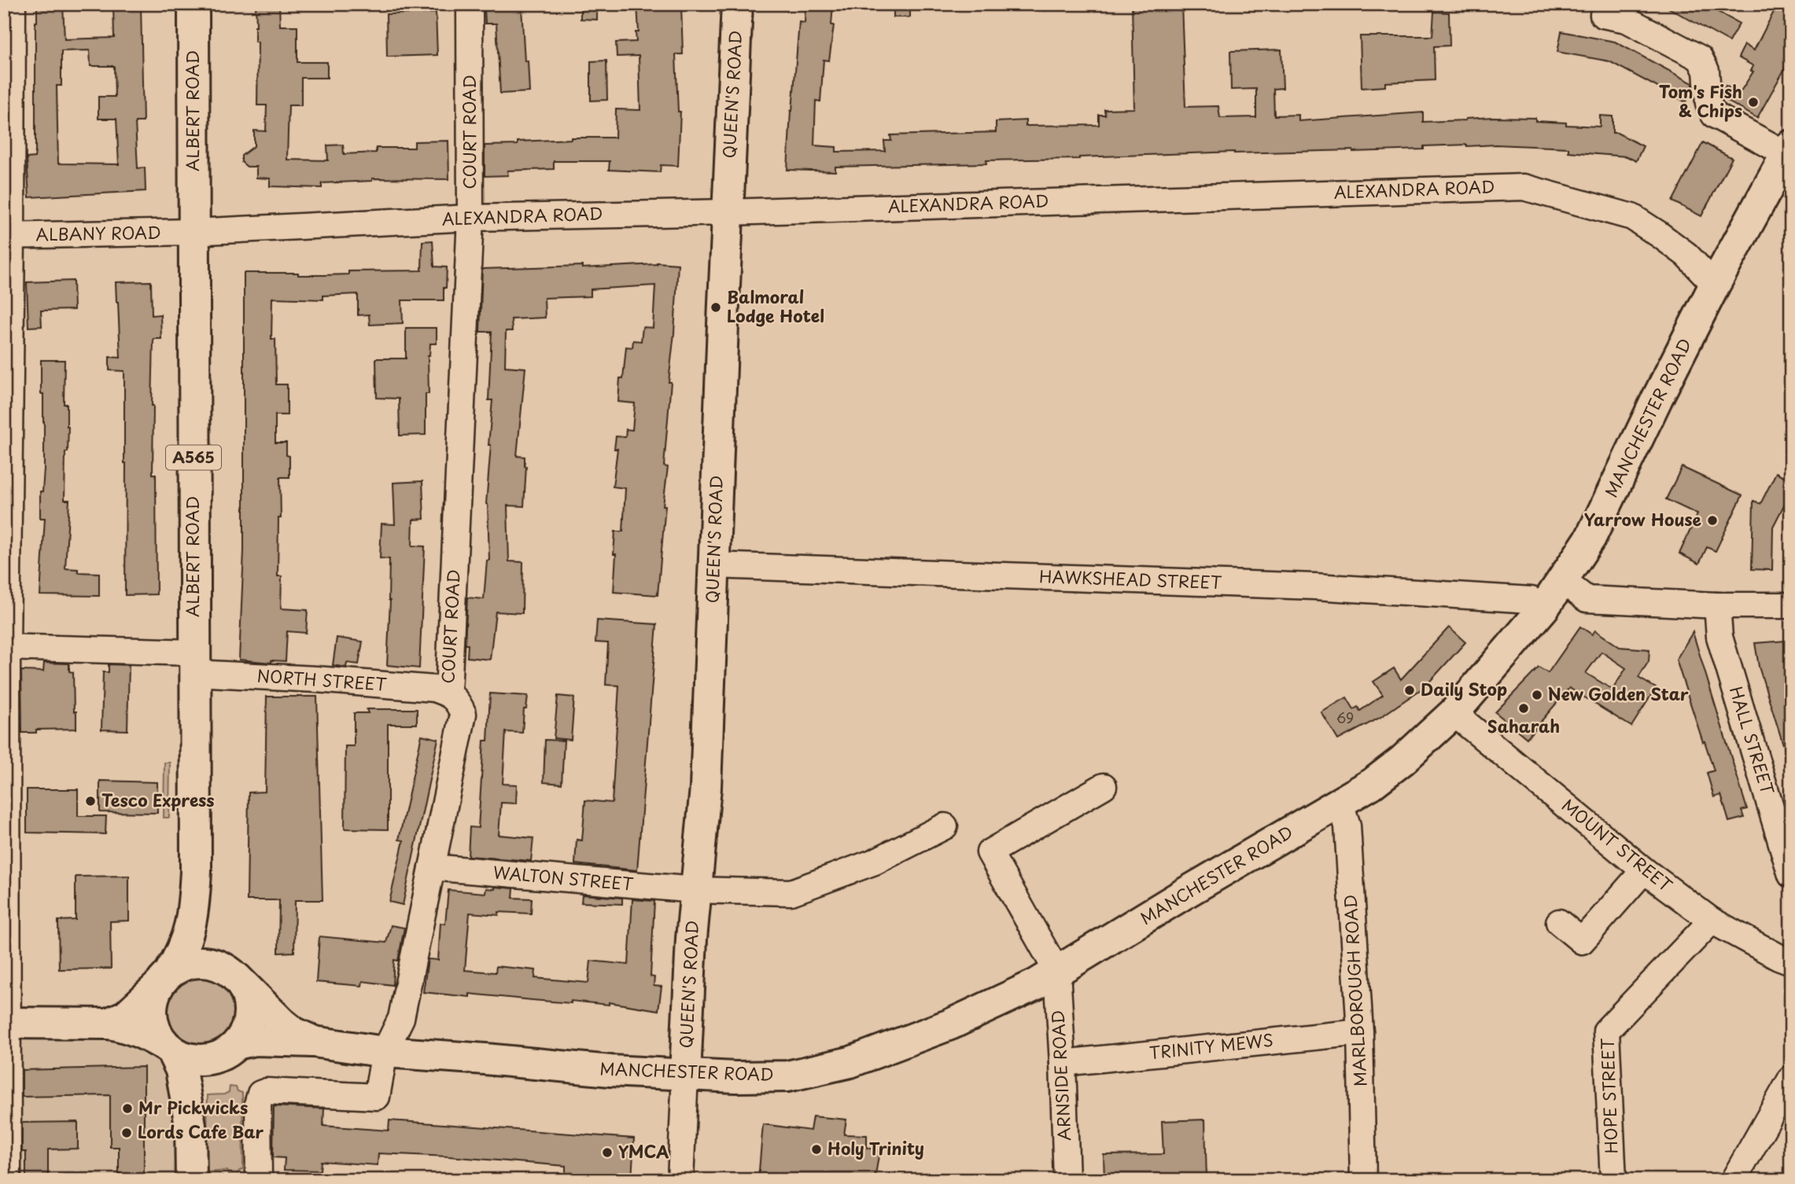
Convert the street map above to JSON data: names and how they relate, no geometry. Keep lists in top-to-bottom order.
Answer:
{
  "streets": {
    "main road": [
      "QUEEN'S ROAD",
      "ALBERT ROAD",
      "MANCHESTER ROAD",
      "A565"
    ],
    "street": [
      "COURT ROAD",
      "ALEXANDRA ROAD",
      "ALBANY ROAD",
      "HAWKSHEAD STREET",
      "NORTH STREET",
      "HALL STREET",
      "MOUNT STREET",
      "WALTON STREET",
      "MARLBOROUGH ROAD",
      "TRINITY MEWS",
      "ARNSIDE ROAD",
      "HOPE STREET"
    ]
  },
  "crossings": [
    ["QUEEN'S ROAD", "ALEXANDRA ROAD"],
    ["QUEEN'S ROAD", "MANCHESTER ROAD"],
    ["QUEEN'S ROAD", "HAWKSHEAD STREET"],
    ["QUEEN'S ROAD", "WALTON STREET"],
    ["ALBERT ROAD", "ALEXANDRA ROAD"],
    ["ALBERT ROAD", "ALBANY ROAD"],
    ["ALBERT ROAD", "MANCHESTER ROAD"],
    ["ALBERT ROAD", "A565"],
    ["ALBERT ROAD", "NORTH STREET"],
    ["COURT ROAD", "ALEXANDRA ROAD"],
    ["COURT ROAD", "MANCHESTER ROAD"],
    ["COURT ROAD", "NORTH STREET"],
    ["COURT ROAD", "WALTON STREET"],
    ["ALEXANDRA ROAD", "ALBANY ROAD"],
    ["ALEXANDRA ROAD", "MANCHESTER ROAD"],
    ["MANCHESTER ROAD", "A565"],
    ["MANCHESTER ROAD", "HAWKSHEAD STREET"],
    ["MANCHESTER ROAD", "MOUNT STREET"],
    ["MANCHESTER ROAD", "MARLBOROUGH ROAD"],
    ["MANCHESTER ROAD", "ARNSIDE ROAD"],
    ["MOUNT STREET", "HOPE STREET"],
    ["MARLBOROUGH ROAD", "TRINITY MEWS"],
    ["TRINITY MEWS", "ARNSIDE ROAD"]
  ],
  "places": [
    "Tom's Fish & Chips",
    "Balmoral Lodge Hotel",
    "Yarrow House",
    "Daily Stop",
    "New Golden Star",
    "Saharah",
    "Tesco Express",
    "Mr Pickwicks",
    "Lords Cafe Bar",
    "Holy Trinity",
    "YMCA"
  ],
  "house_numbers": ["69"]
}
